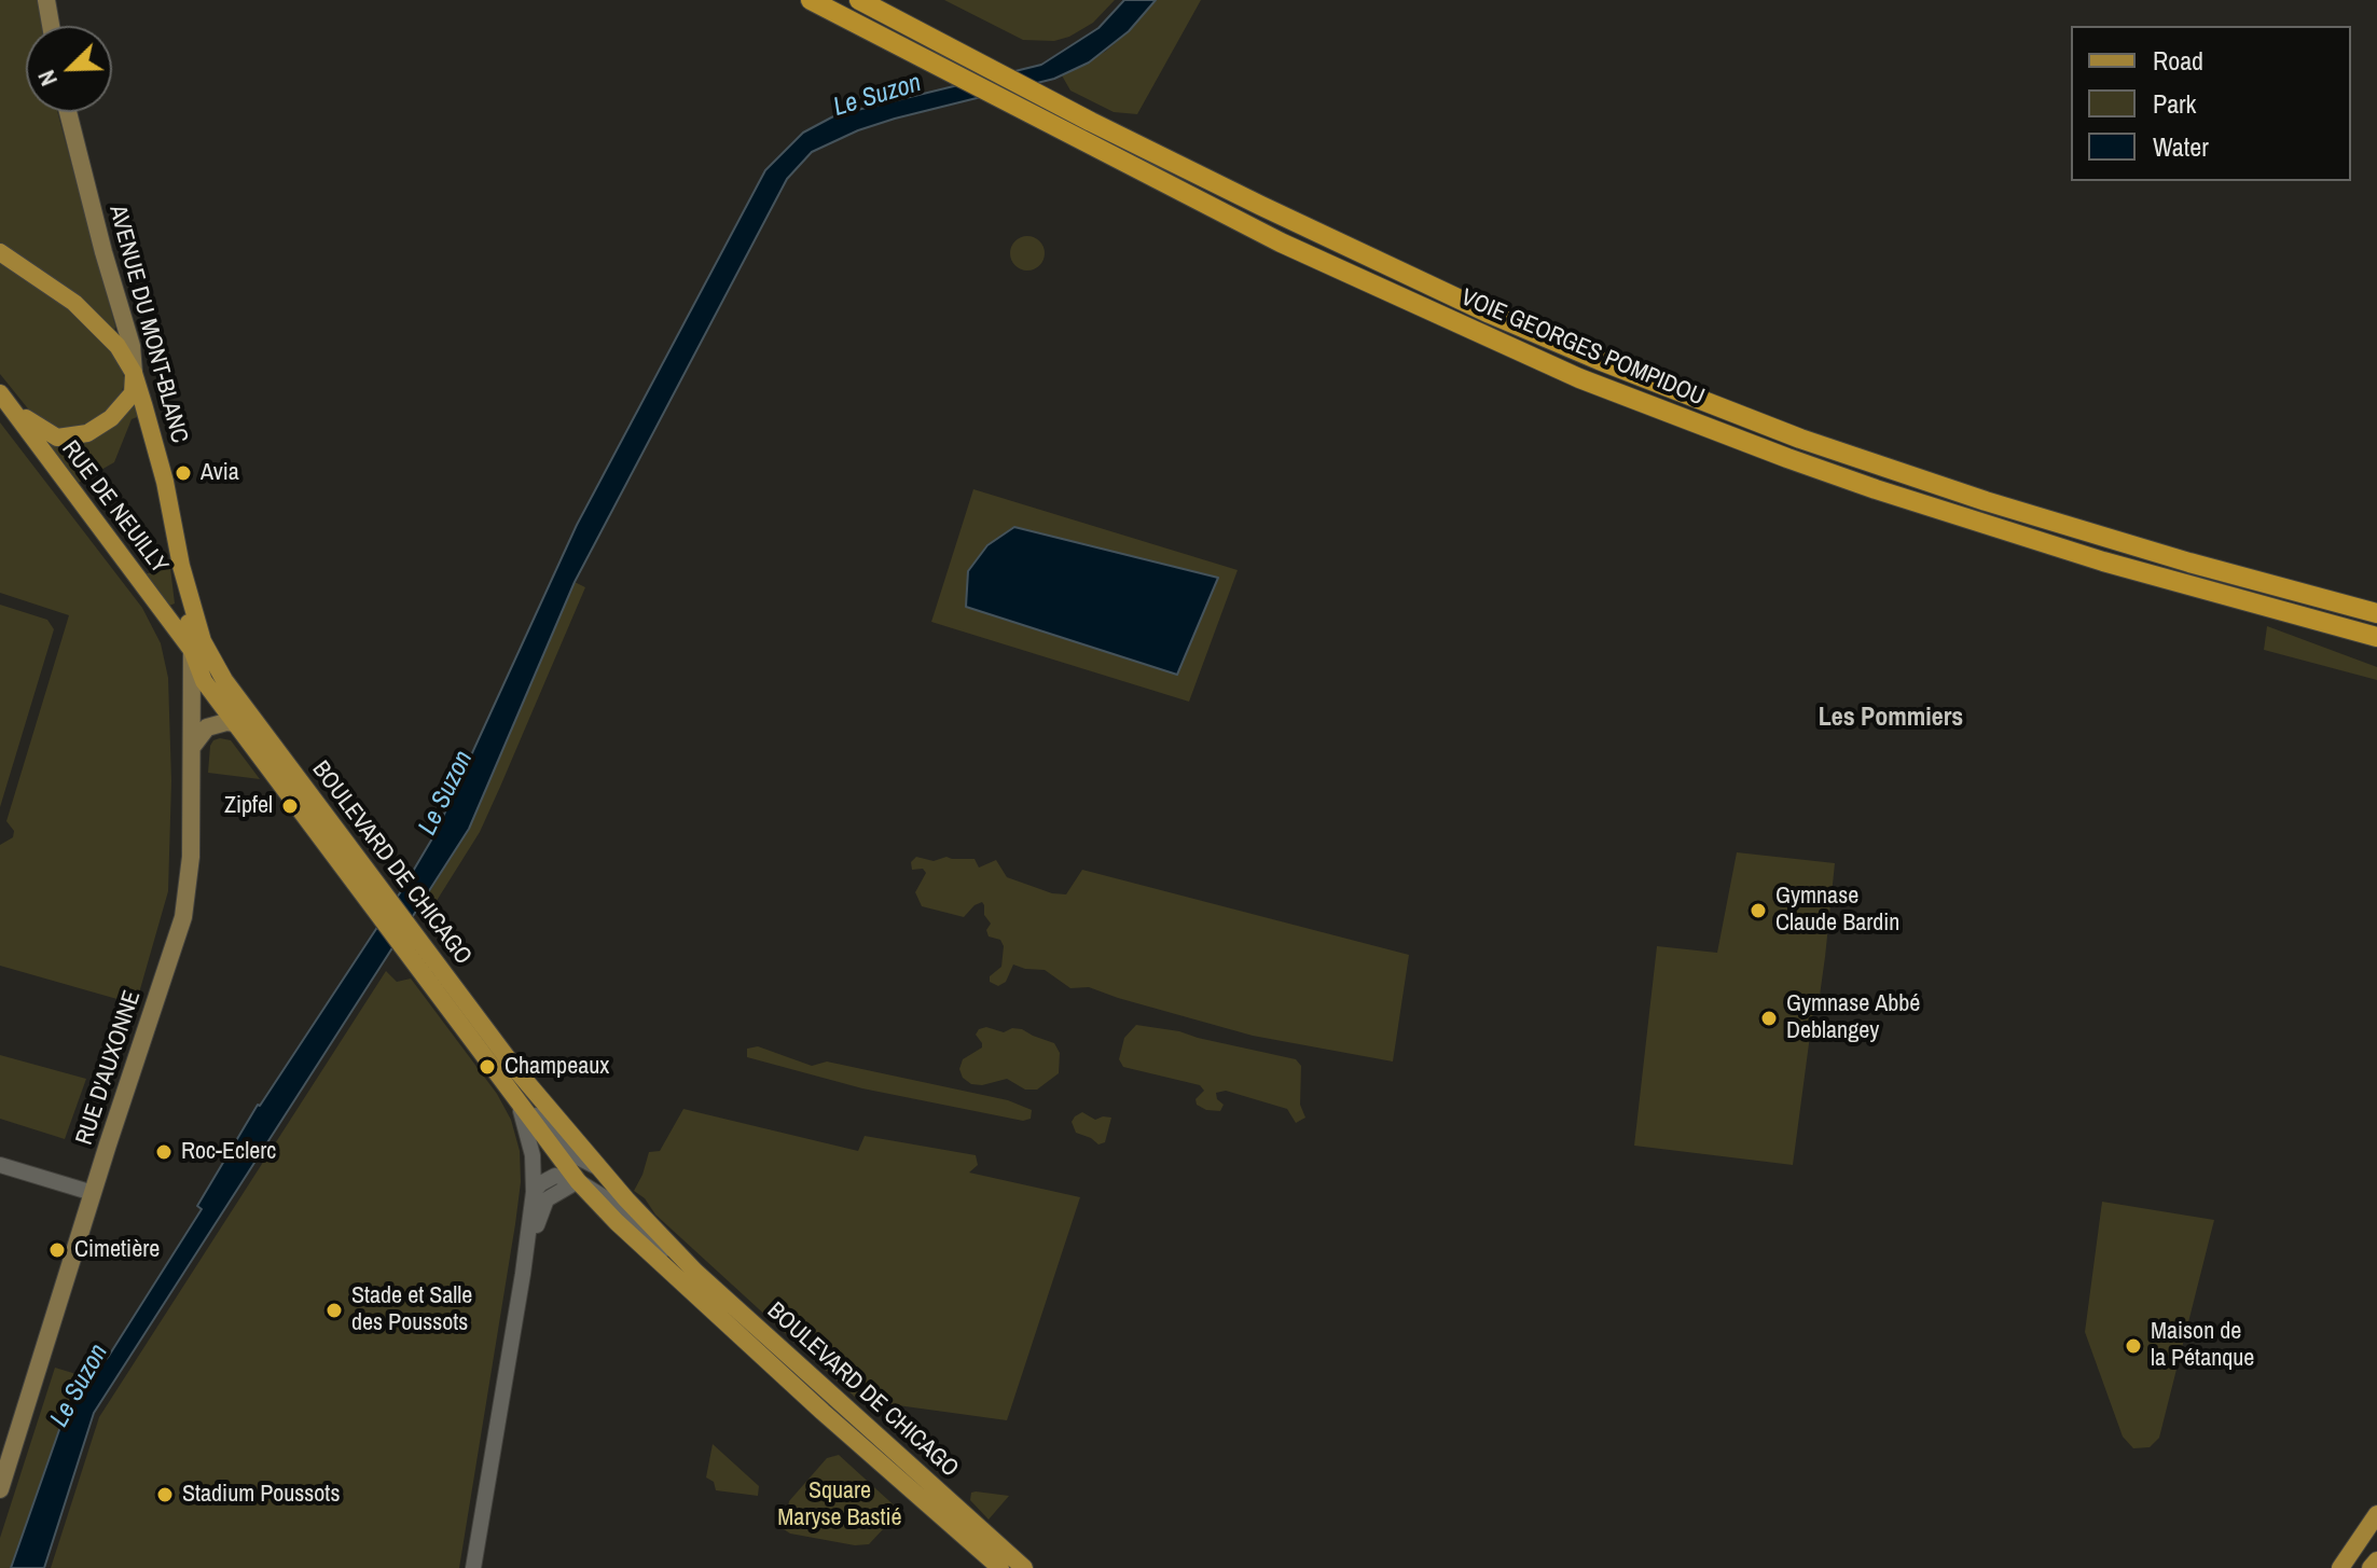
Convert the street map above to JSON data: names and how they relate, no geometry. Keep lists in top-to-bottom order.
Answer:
{
  "streets": {
    "highway": ["VOIE GEORGES POMPIDOU"],
    "main road": [
      "AVENUE DU MONT-BLANC",
      "RUE DE NEUILLY",
      "BOULEVARD DE CHICAGO",
      "RUE D'AUXONNE"
    ]
  },
  "crossings": [
    ["AVENUE DU MONT-BLANC", "BOULEVARD DE CHICAGO"],
    ["RUE DE NEUILLY", "BOULEVARD DE CHICAGO"],
    ["RUE DE NEUILLY", "RUE D'AUXONNE"],
    ["BOULEVARD DE CHICAGO", "RUE D'AUXONNE"]
  ],
  "districts": ["Les Pommiers"],
  "water": ["Le Suzon"],
  "parks": ["Square Maryse Bastié"],
  "places": [
    "Avia",
    "Zipfel",
    "Gymnase Claude Bardin",
    "Gymnase Abbé Deblangey",
    "Champeaux",
    "Roc-Eclerc",
    "Cimetière",
    "Stade et Salle des Poussots",
    "Maison de la Pétanque",
    "Stadium Poussots"
  ],
  "legend": ["Road", "Park", "Water"],
  "north": "bottom left"
}
